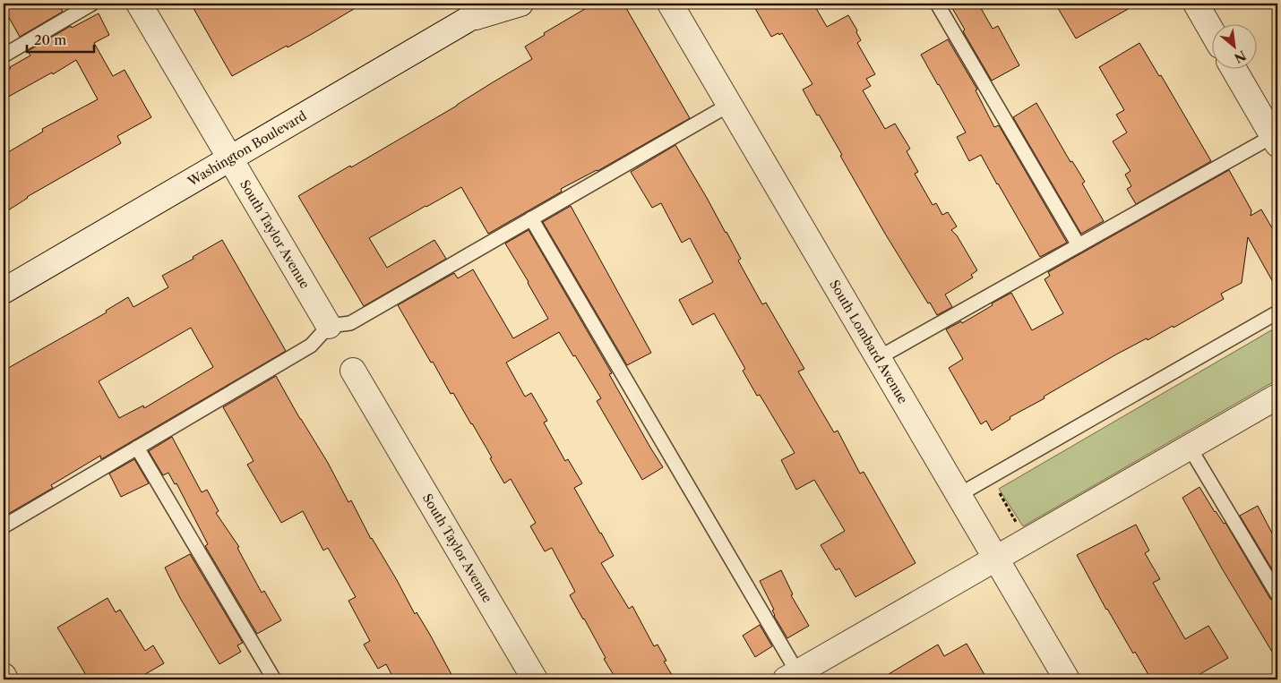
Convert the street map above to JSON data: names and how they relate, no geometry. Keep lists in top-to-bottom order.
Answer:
{
  "streets": {
    "street": ["Washington Boulevard", "South Taylor Avenue", "South Lombard Avenue"]
  },
  "crossings": [
    ["Washington Boulevard", "South Taylor Avenue"]
  ],
  "scale_bar": "20 m",
  "north": "bottom right"
}
